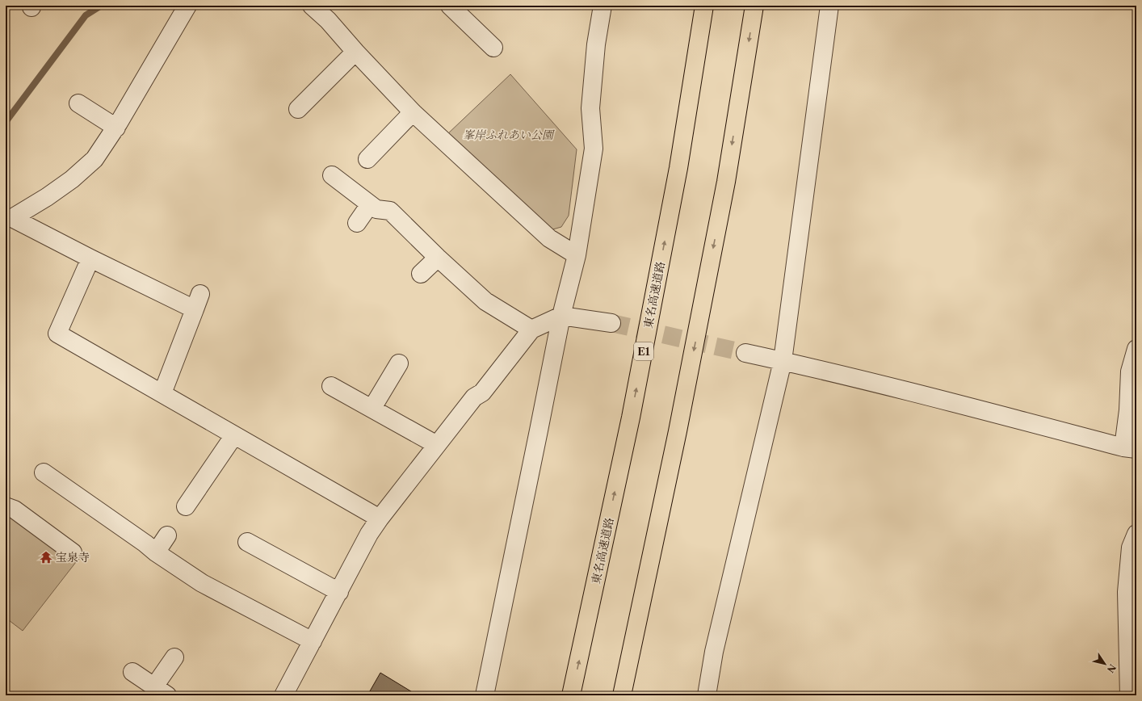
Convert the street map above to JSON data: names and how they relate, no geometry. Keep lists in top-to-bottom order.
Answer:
{
  "streets": {
    "highway": ["東名高速道路", "E1"]
  },
  "parks": ["峯岸ふれあい公園"],
  "places": {
    "temple": ["宝泉寺"]
  },
  "north": "bottom right"
}
